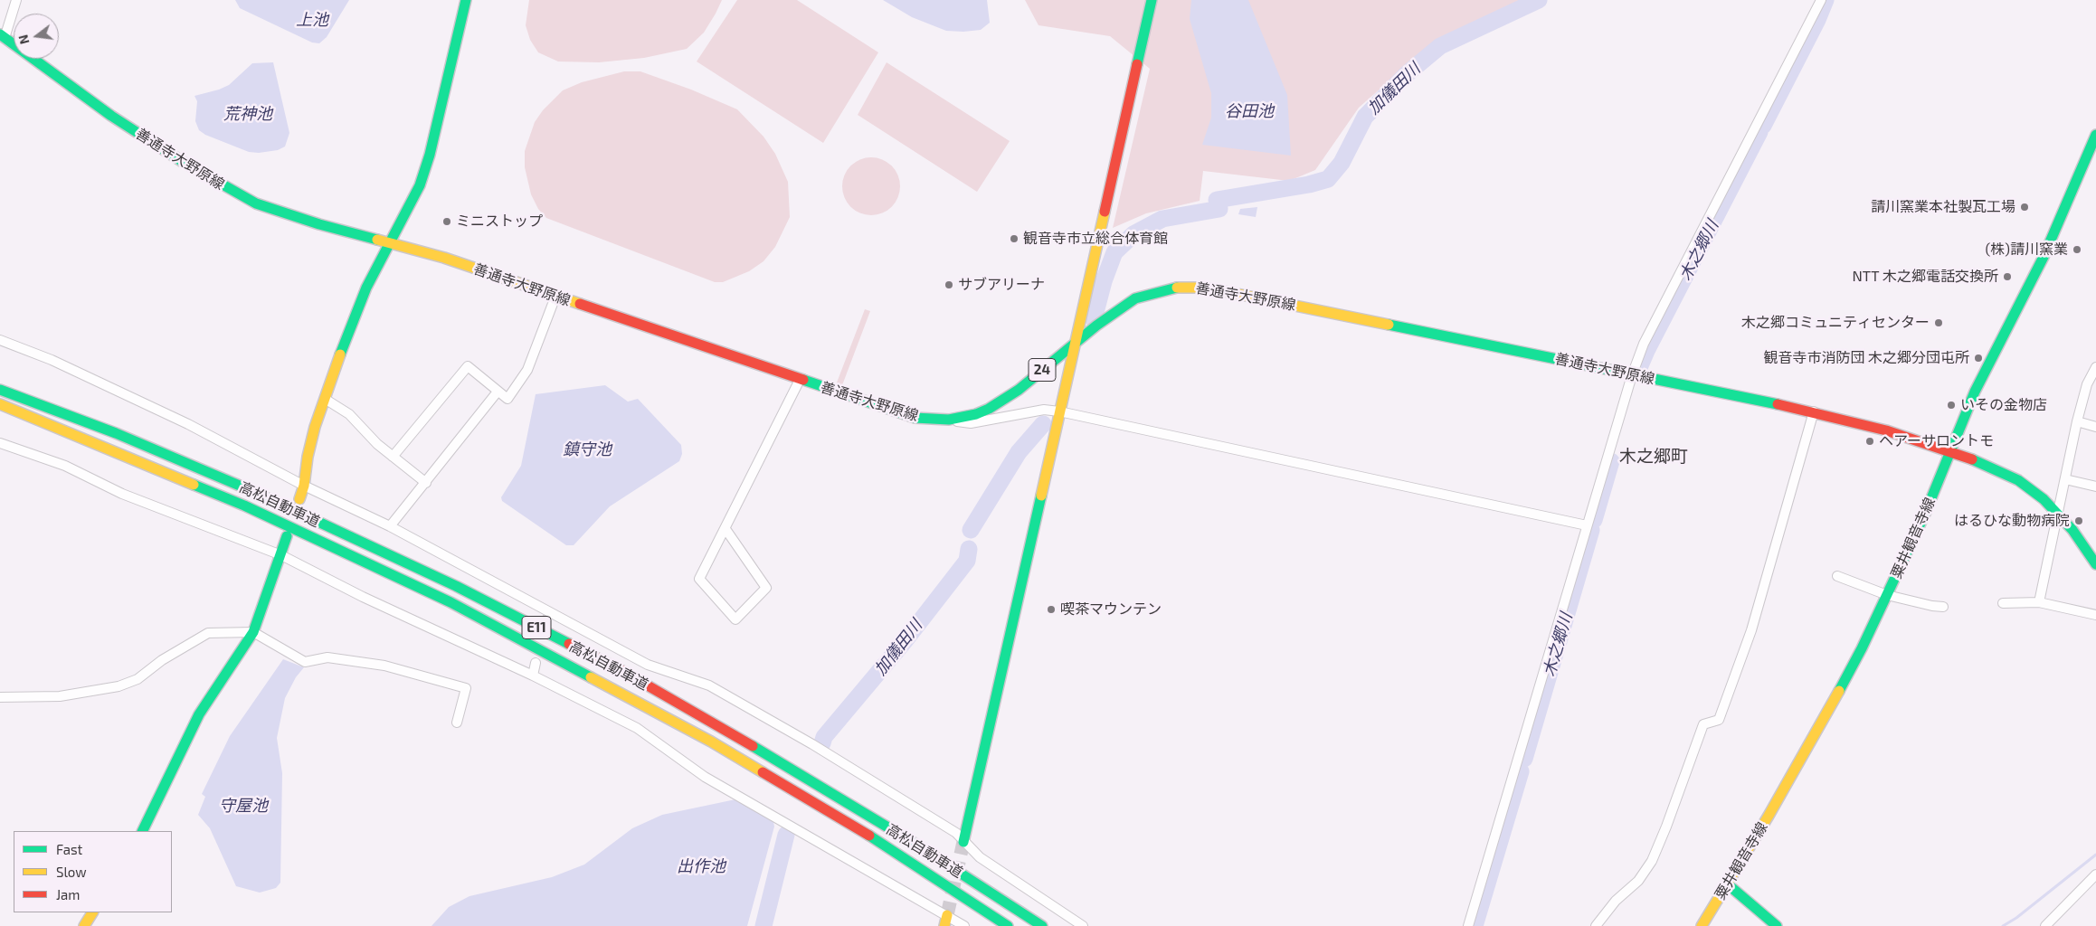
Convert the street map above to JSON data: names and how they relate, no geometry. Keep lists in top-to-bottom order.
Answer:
{
  "streets": {
    "main road": [
      "善通寺大野原線",
      "24",
      "高松自動車道",
      "粟井観音寺線",
      "E11"
    ]
  },
  "crossings": [
    ["善通寺大野原線", "粟井観音寺線"]
  ],
  "districts": ["木之郷町"],
  "water": [
    "上池",
    "加儀田川",
    "谷田池",
    "荒神池",
    "木之郷川",
    "鎮守池",
    "守屋池",
    "出作池"
  ],
  "places": [
    "請川窯業本社製瓦工場",
    "ミニストップ",
    "観音寺市立総合体育館",
    "(株)請川窯業",
    "NTT 木之郷電話交換所",
    "サブアリーナ",
    "木之郷コミュニティセンター",
    "観音寺市消防団 木之郷分団屯所",
    "いその金物店",
    "ヘアーサロントモ",
    "はるひな動物病院",
    "喫茶マウンテン"
  ],
  "legend": ["Fast", "Slow", "Jam"],
  "north": "left"
}
